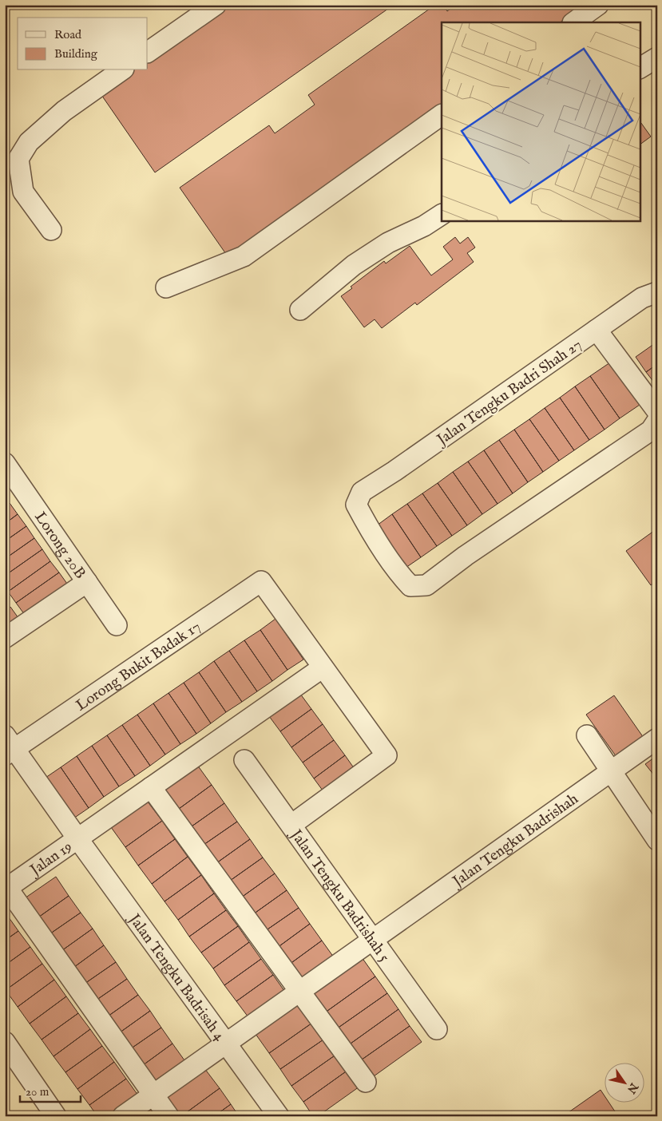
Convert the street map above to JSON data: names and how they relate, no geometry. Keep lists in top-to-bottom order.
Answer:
{
  "streets": {
    "street": [
      "Jalan Tengku Badri Shah 27",
      "Lorong 20B",
      "Lorong Bukit Badak 17",
      "Jalan Tengku Badrishah",
      "Jalan 19",
      "Jalan Tengku Badrishah 5",
      "Jalan Tengku Badrisah 4"
    ]
  },
  "crossings": [
    ["Lorong Bukit Badak 17", "Jalan 19"],
    ["Lorong Bukit Badak 17", "Jalan Tengku Badrisah 4"],
    ["Jalan Tengku Badrishah", "Jalan Tengku Badrishah 5"],
    ["Jalan Tengku Badrishah", "Jalan Tengku Badrisah 4"],
    ["Jalan 19", "Jalan Tengku Badrisah 4"]
  ],
  "legend": ["Road", "Building"],
  "scale_bar": "20 m",
  "north": "bottom right"
}
